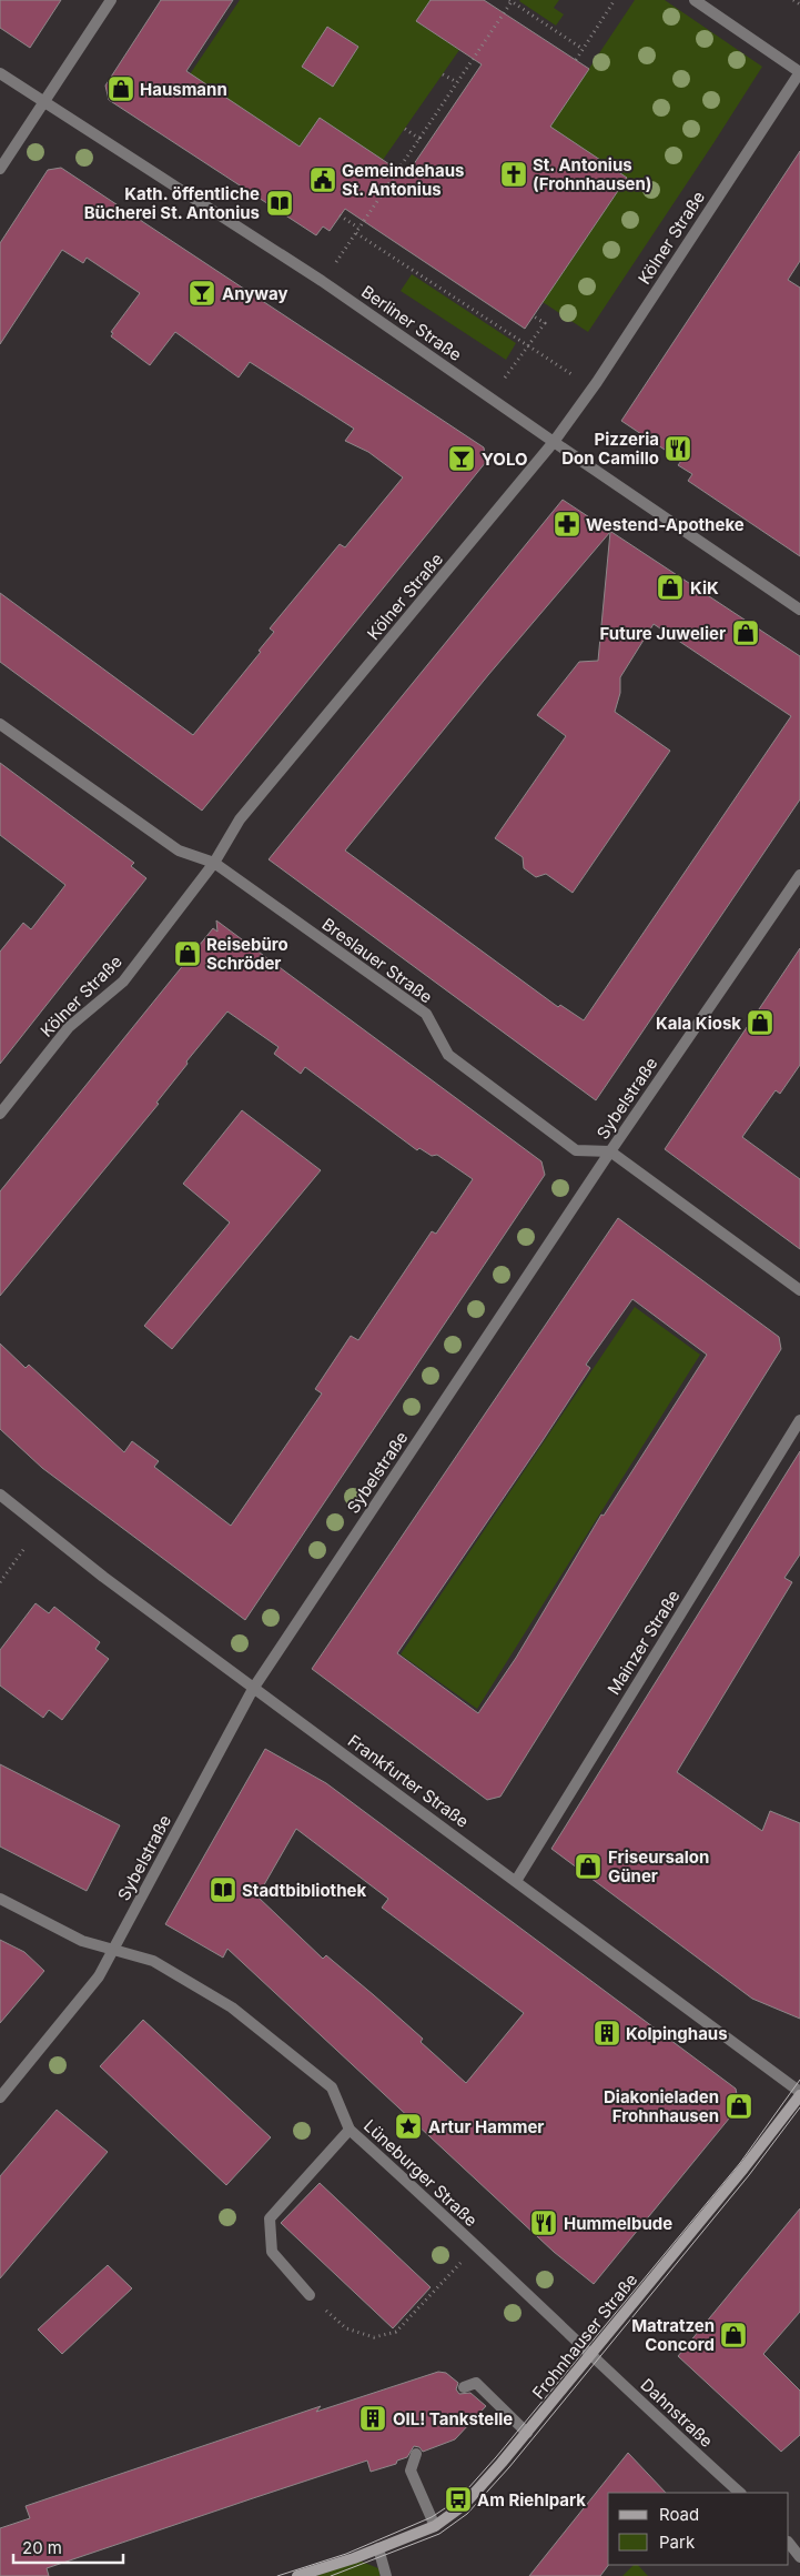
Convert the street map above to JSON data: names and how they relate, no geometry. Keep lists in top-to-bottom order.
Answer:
{
  "streets": {
    "main road": ["Frohnhauser Straße"],
    "street": [
      "Kölner Straße",
      "Berliner Straße",
      "Breslauer Straße",
      "Sybelstraße",
      "Mainzer Straße",
      "Frankfurter Straße",
      "Lüneburger Straße",
      "Dahnstraße"
    ]
  },
  "crossings": [
    ["Kölner Straße", "Berliner Straße"],
    ["Kölner Straße", "Breslauer Straße"],
    ["Breslauer Straße", "Sybelstraße"],
    ["Sybelstraße", "Frankfurter Straße"],
    ["Sybelstraße", "Lüneburger Straße"],
    ["Mainzer Straße", "Frankfurter Straße"],
    ["Frankfurter Straße", "Frohnhauser Straße"],
    ["Lüneburger Straße", "Frohnhauser Straße"],
    ["Lüneburger Straße", "Dahnstraße"],
    ["Frohnhauser Straße", "Dahnstraße"]
  ],
  "places": {
    "shop": [
      "Hausmann",
      "KiK",
      "Future Juwelier",
      "Reisebüro Schröder",
      "Kala Kiosk",
      "Friseursalon Güner",
      "Diakonieladen Frohnhausen",
      "Matratzen Concord"
    ],
    "church": ["St. Antonius (Frohnhausen)"],
    "public building": ["Gemeindehaus St. Antonius"],
    "library": ["Kath. öffentliche Bücherei St. Antonius", "Stadtbibliothek"],
    "bar": ["Anyway", "YOLO"],
    "restaurant": ["Pizzeria Don Camillo", "Hummelbude"],
    "pharmacy": ["Westend-Apotheke"],
    "building": ["Kolpinghaus", "OIL! Tankstelle"],
    "place": ["Artur Hammer"],
    "bus stop": ["Am Riehlpark"]
  },
  "legend": ["Road", "Park"],
  "scale_bar": "20 m"
}
